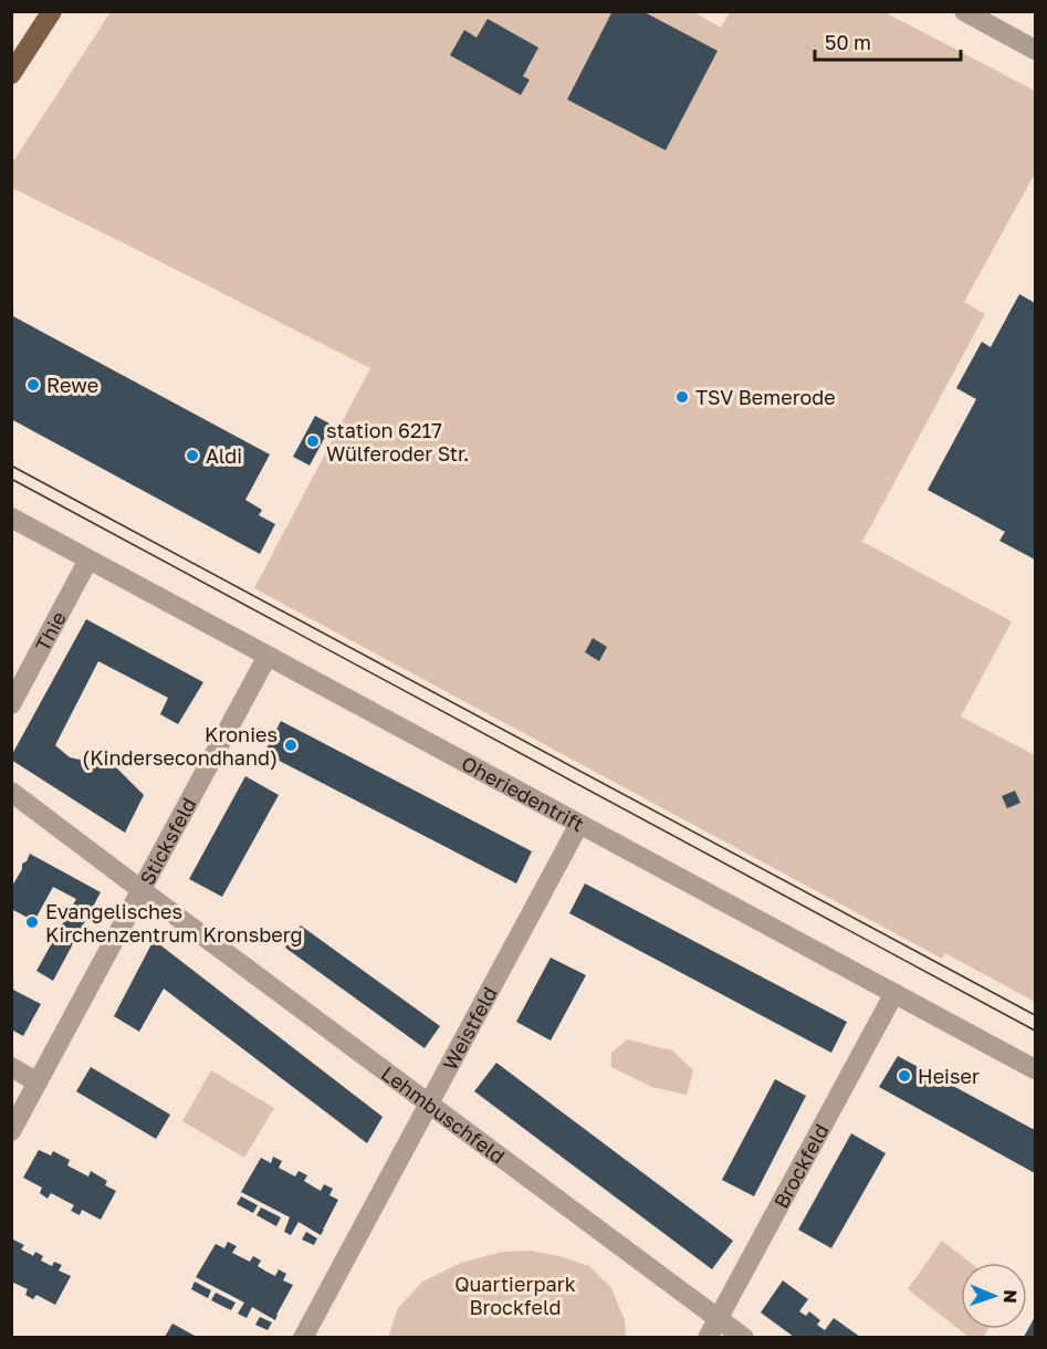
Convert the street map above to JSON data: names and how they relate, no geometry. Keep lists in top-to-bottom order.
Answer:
{
  "streets": {
    "street": [
      "Thie",
      "Oheriedentrift",
      "Sticksfeld",
      "Weistfeld",
      "Lehmbuschfeld",
      "Brockfeld"
    ]
  },
  "crossings": [
    ["Thie", "Oheriedentrift"],
    ["Oheriedentrift", "Sticksfeld"],
    ["Oheriedentrift", "Weistfeld"],
    ["Oheriedentrift", "Brockfeld"],
    ["Sticksfeld", "Lehmbuschfeld"],
    ["Weistfeld", "Lehmbuschfeld"],
    ["Lehmbuschfeld", "Brockfeld"]
  ],
  "parks": ["Quartierpark Brockfeld"],
  "places": [
    "Rewe",
    "TSV Bemerode",
    "station 6217 Wülferoder Str.",
    "Aldi",
    "Kronies (Kindersecondhand)",
    "Evangelisches Kirchenzentrum Kronsberg",
    "Heiser"
  ],
  "scale_bar": "50 m",
  "north": "right"
}
